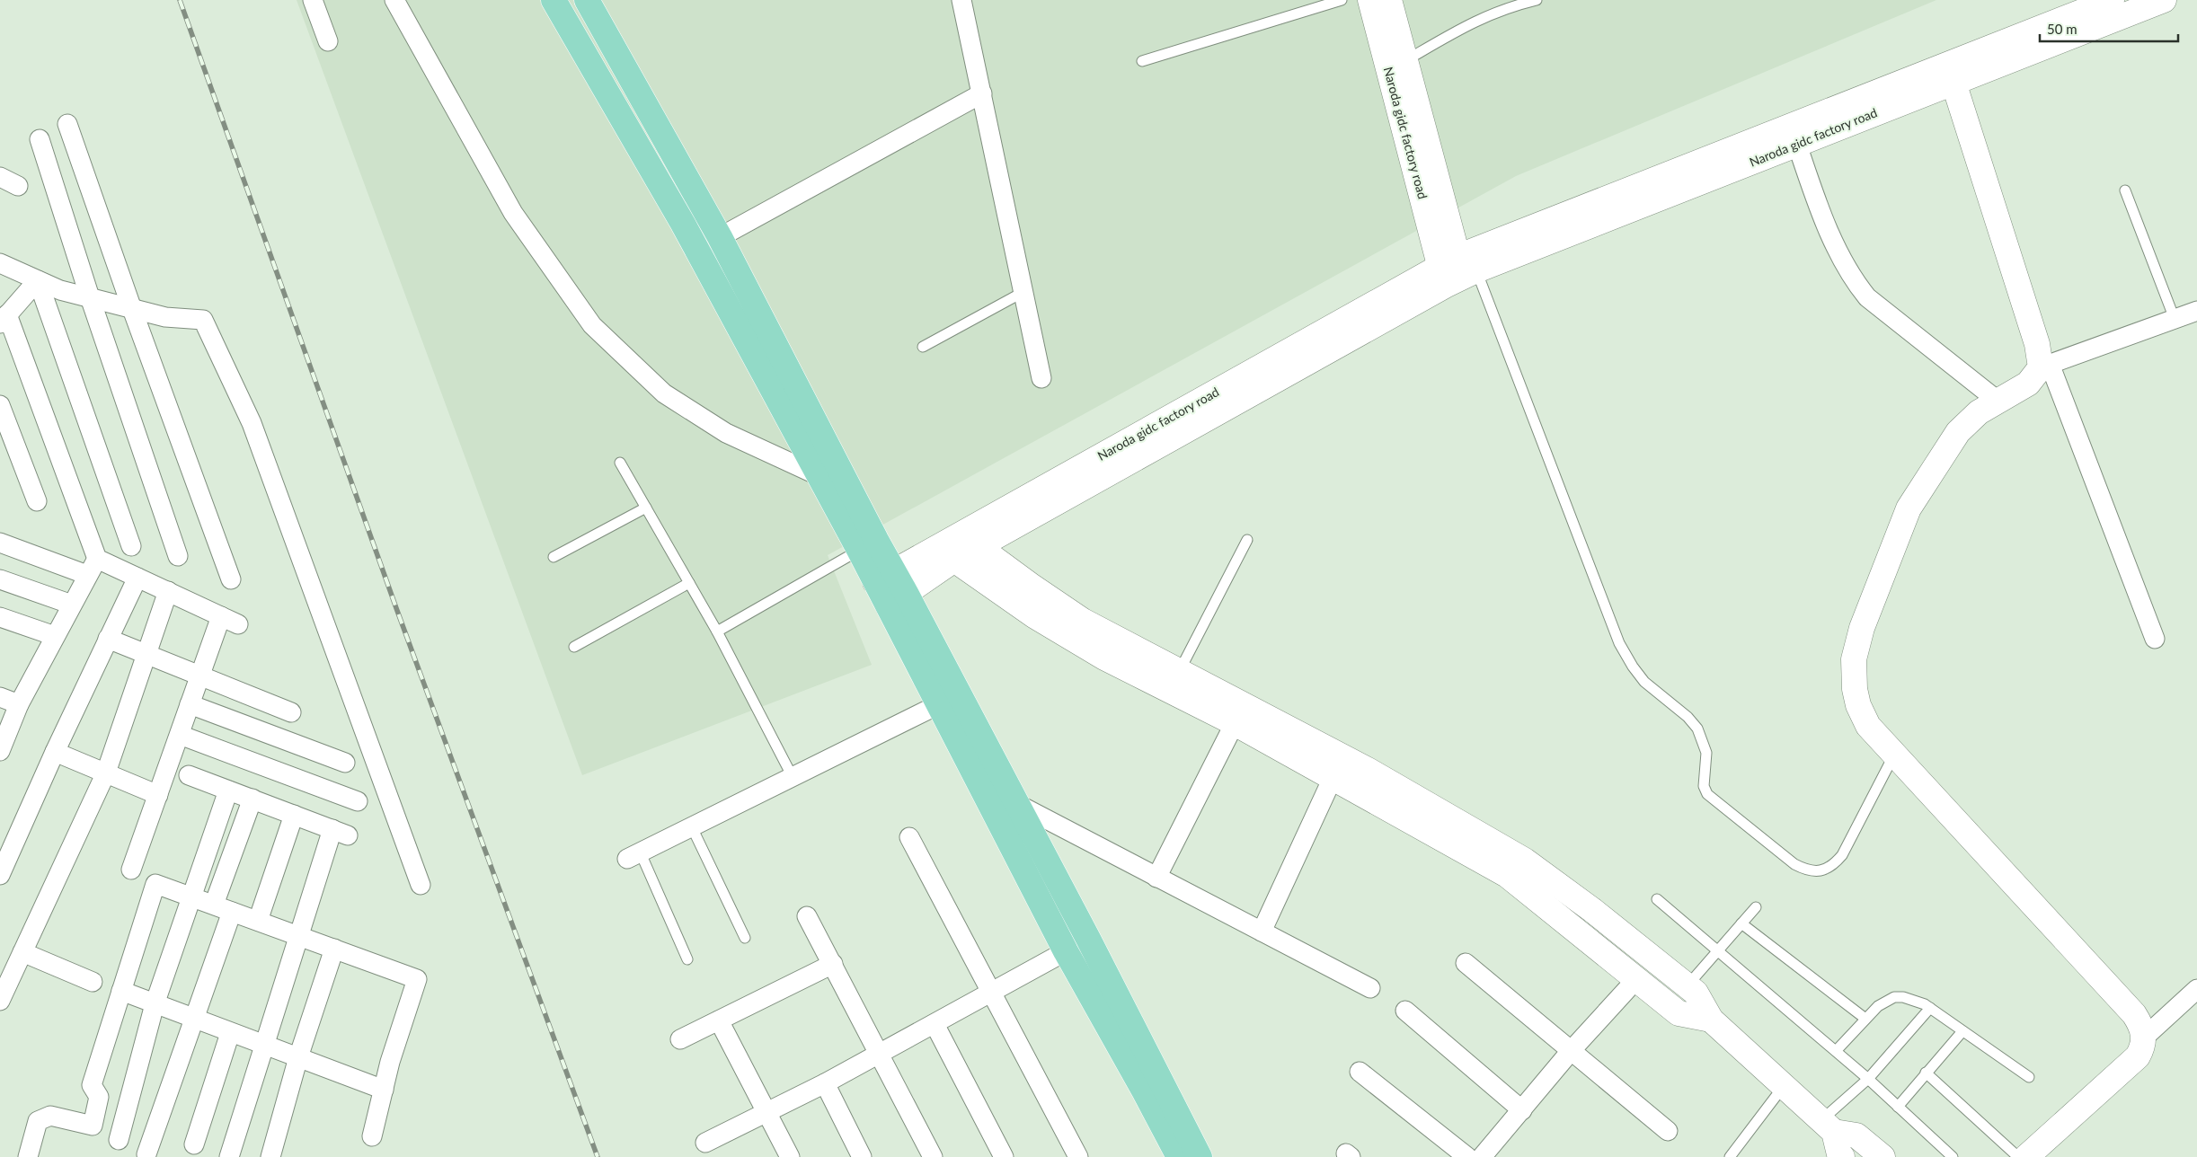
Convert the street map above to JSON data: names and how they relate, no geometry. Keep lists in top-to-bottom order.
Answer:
{
  "streets": {
    "street": ["Naroda gidc factory road"]
  },
  "scale_bar": "50 m"
}
